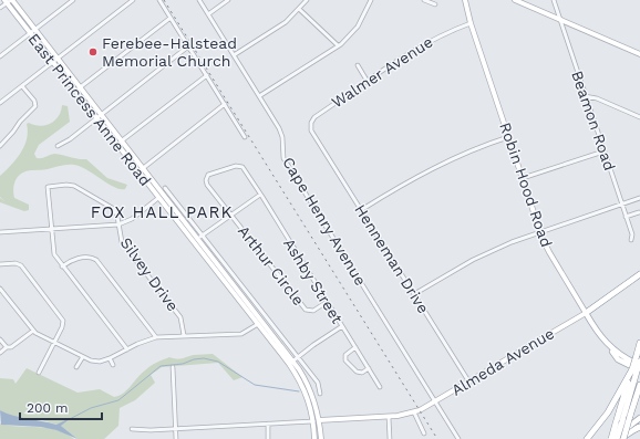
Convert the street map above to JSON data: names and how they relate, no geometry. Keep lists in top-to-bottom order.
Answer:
{
  "streets": {
    "main road": ["East Princess Anne Road", "Robin Hood Road", "Almeda Avenue"],
    "street": [
      "Walmer Avenue",
      "Beamon Road",
      "Cape Henry Avenue",
      "Henneman Drive",
      "Arthur Circle",
      "Silvey Drive",
      "Ashby Street"
    ]
  },
  "crossings": [
    ["Walmer Avenue", "Robin Hood Road"],
    ["Walmer Avenue", "Henneman Drive"],
    ["East Princess Anne Road", "Almeda Avenue"],
    ["Robin Hood Road", "Almeda Avenue"],
    ["Cape Henry Avenue", "Almeda Avenue"],
    ["Henneman Drive", "Almeda Avenue"],
    ["Arthur Circle", "Ashby Street"]
  ],
  "districts": ["FOX HALL PARK"],
  "places": ["Ferebee-Halstead Memorial Church"],
  "scale_bar": "200 m"
}
